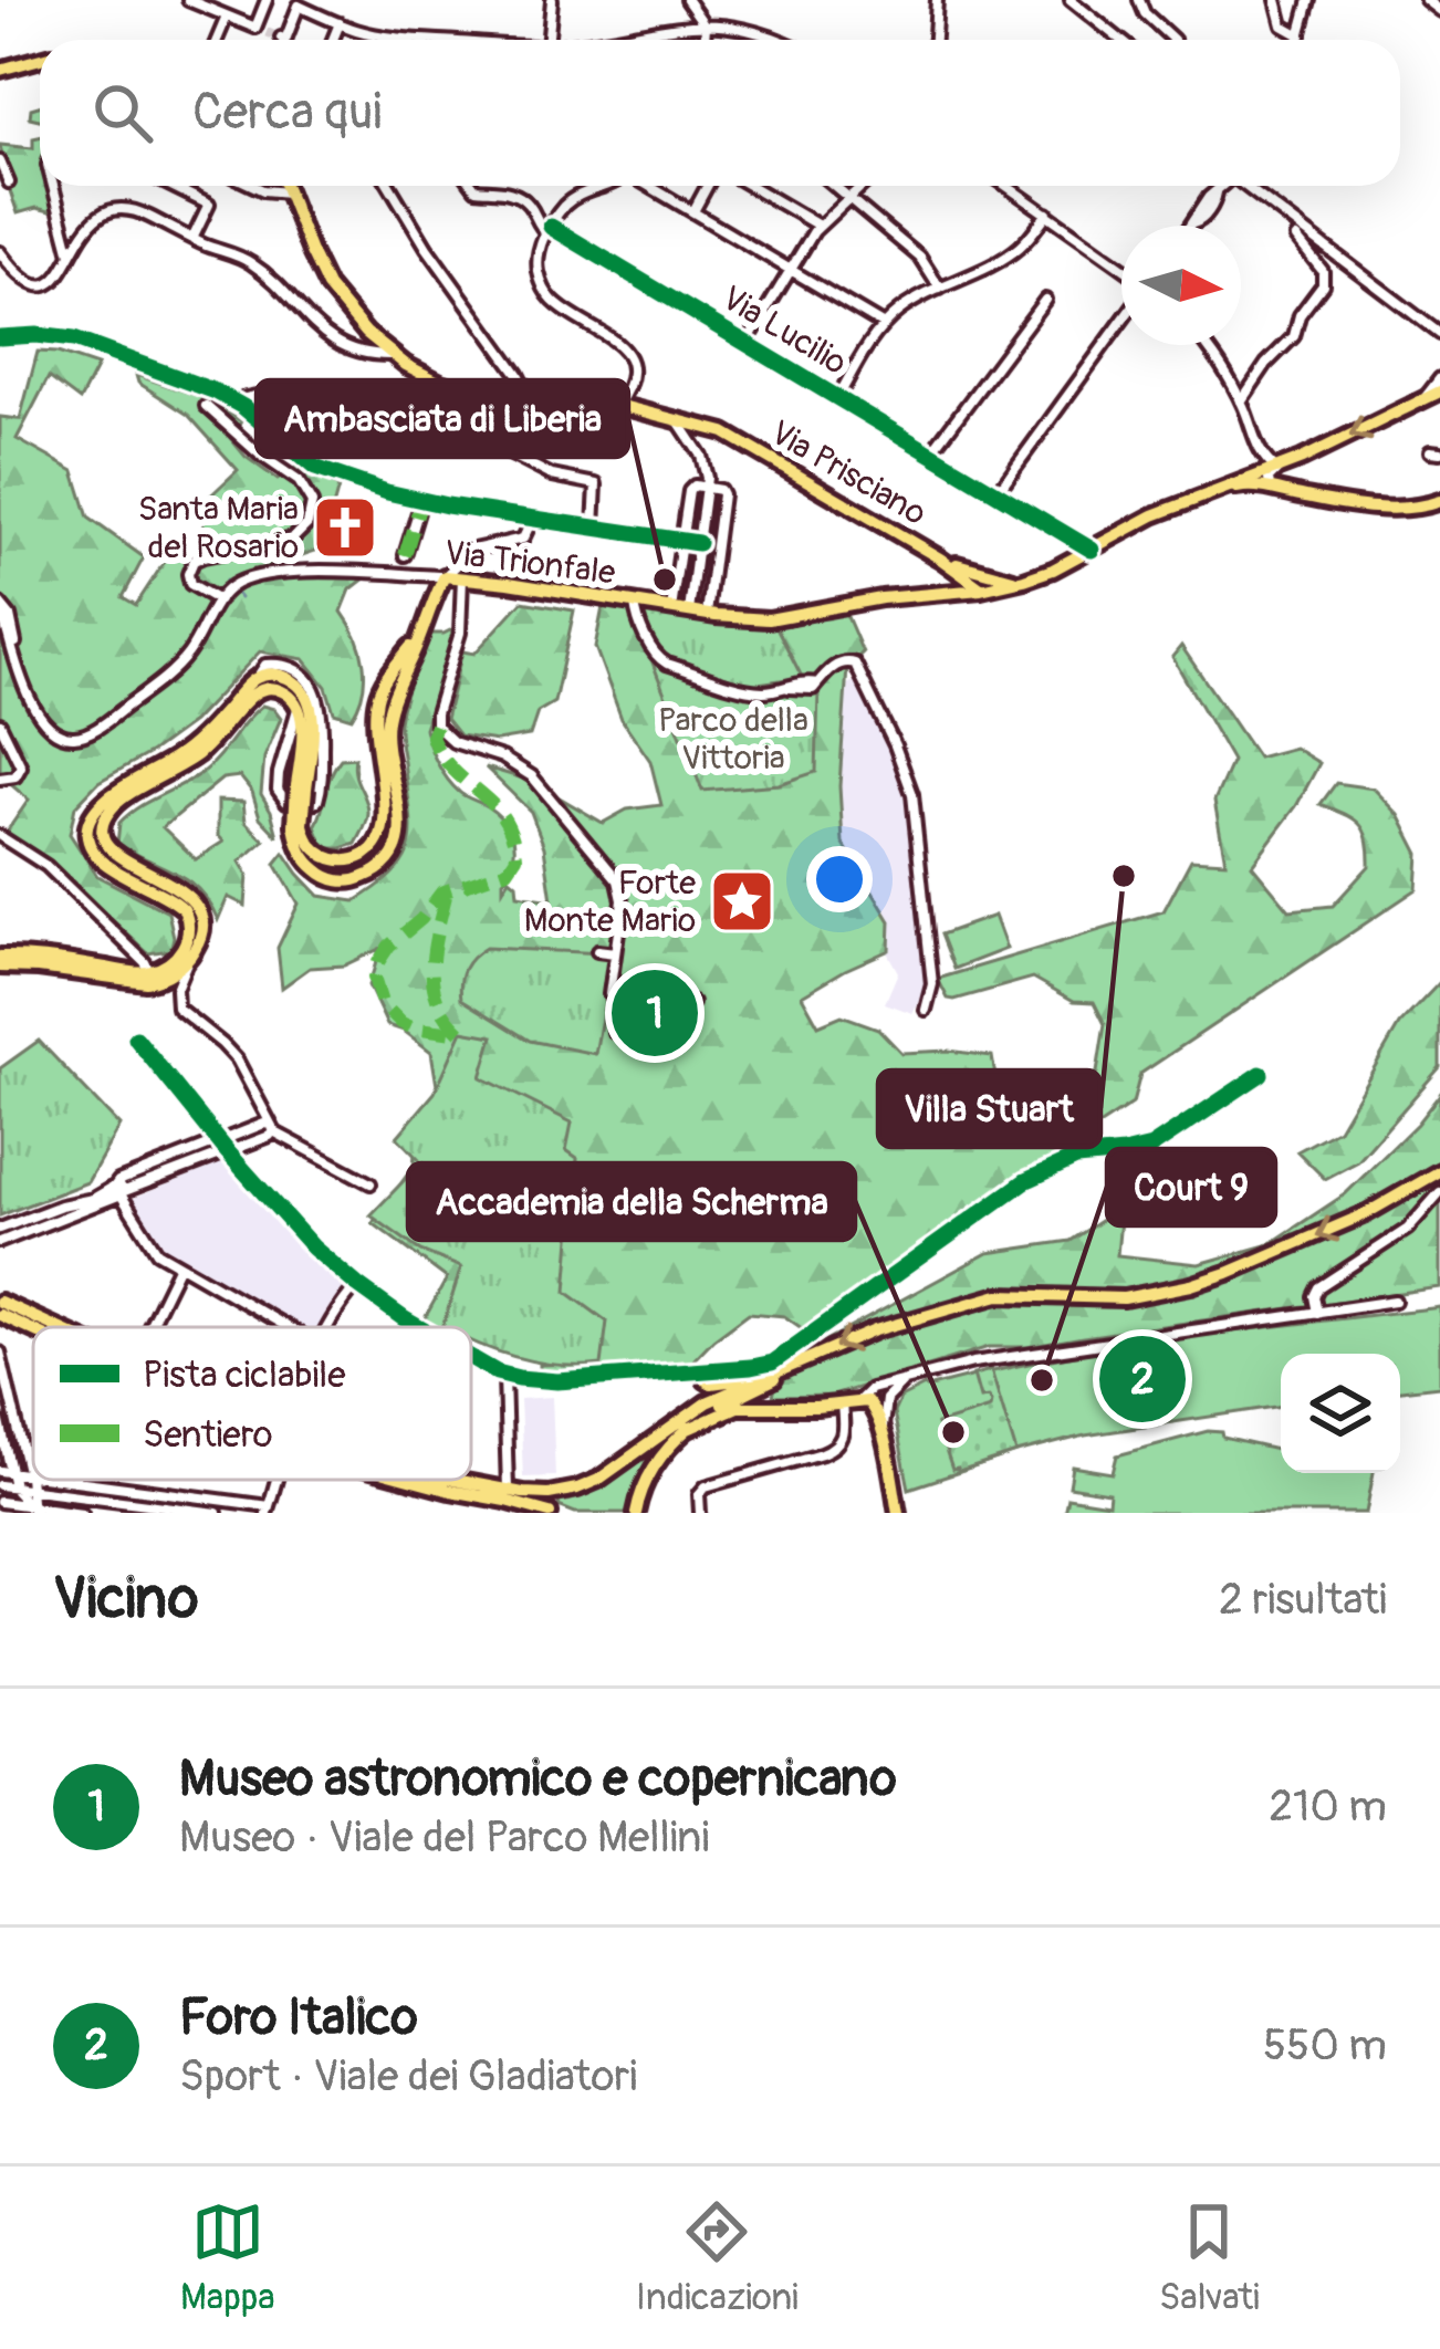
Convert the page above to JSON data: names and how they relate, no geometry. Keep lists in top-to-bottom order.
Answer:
{
  "streets": {
    "main road": ["Via Prisciano", "Via Trionfale"],
    "street": ["Via Lucilio"]
  },
  "crossings": [
    ["Via Lucilio", "Via Trionfale"],
    ["Via Prisciano", "Via Trionfale"]
  ],
  "parks": ["Parco della Vittoria"],
  "places": {
    "church": ["Santa Maria del Rosario"],
    "other": [
      "Ambasciata di Liberia",
      "Villa Stuart",
      "Court 9",
      "Accademia della Scherma"
    ],
    "place": ["Forte Monte Mario"]
  },
  "legend": ["Pista ciclabile", "Sentiero"],
  "north": "right",
  "page": {
    "search": "Cerca qui",
    "pins": ["1", "2"],
    "heading": ["Vicino", "2 risultati"],
    "list": [
      {
        "mark": "1",
        "name": "Museo astronomico e copernicano",
        "note": "Museo · Viale del Parco Mellini",
        "value": "210 m"
      },
      {
        "mark": "2",
        "name": "Foro Italico",
        "note": "Sport · Viale dei Gladiatori",
        "value": "550 m"
      }
    ],
    "nav": ["Mappa", "Indicazioni", "Salvati"]
  }
}
